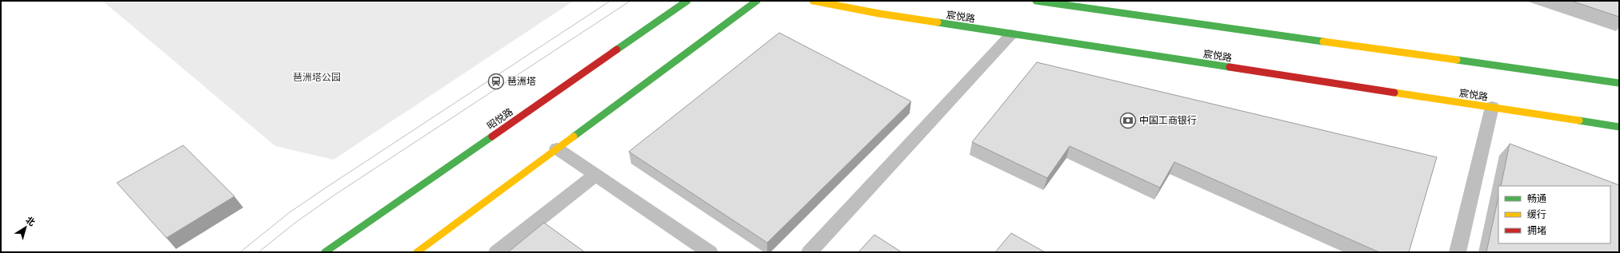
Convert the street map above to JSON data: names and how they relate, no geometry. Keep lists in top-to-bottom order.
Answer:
{
  "streets": {
    "street": ["宸悦路", "昭悦路"]
  },
  "parks": ["琶洲塔公园"],
  "places": {
    "station": ["琶洲塔"],
    "bank": ["中国工商银行"]
  },
  "legend": ["畅通", "缓行", "拥堵"],
  "north": "top right"
}
